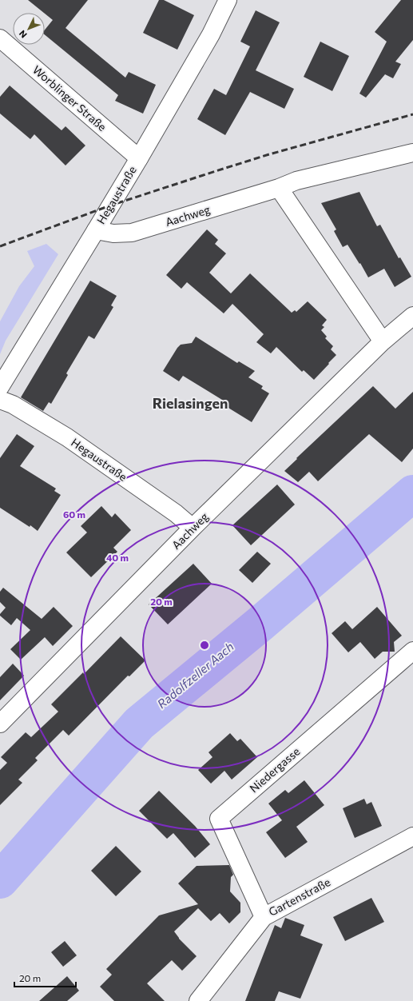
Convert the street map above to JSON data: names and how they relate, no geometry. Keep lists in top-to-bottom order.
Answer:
{
  "streets": {
    "street": [
      "Worblinger Straße",
      "Hegaustraße",
      "Aachweg",
      "Niedergasse",
      "Gartenstraße"
    ]
  },
  "crossings": [
    ["Worblinger Straße", "Hegaustraße"],
    ["Hegaustraße", "Aachweg"],
    ["Niedergasse", "Gartenstraße"]
  ],
  "districts": ["Rielasingen"],
  "water": ["Radolfzeller Aach"],
  "scale_bar": "20 m",
  "north": "bottom left",
  "rings": ["60 m", "40 m", "20 m"]
}
